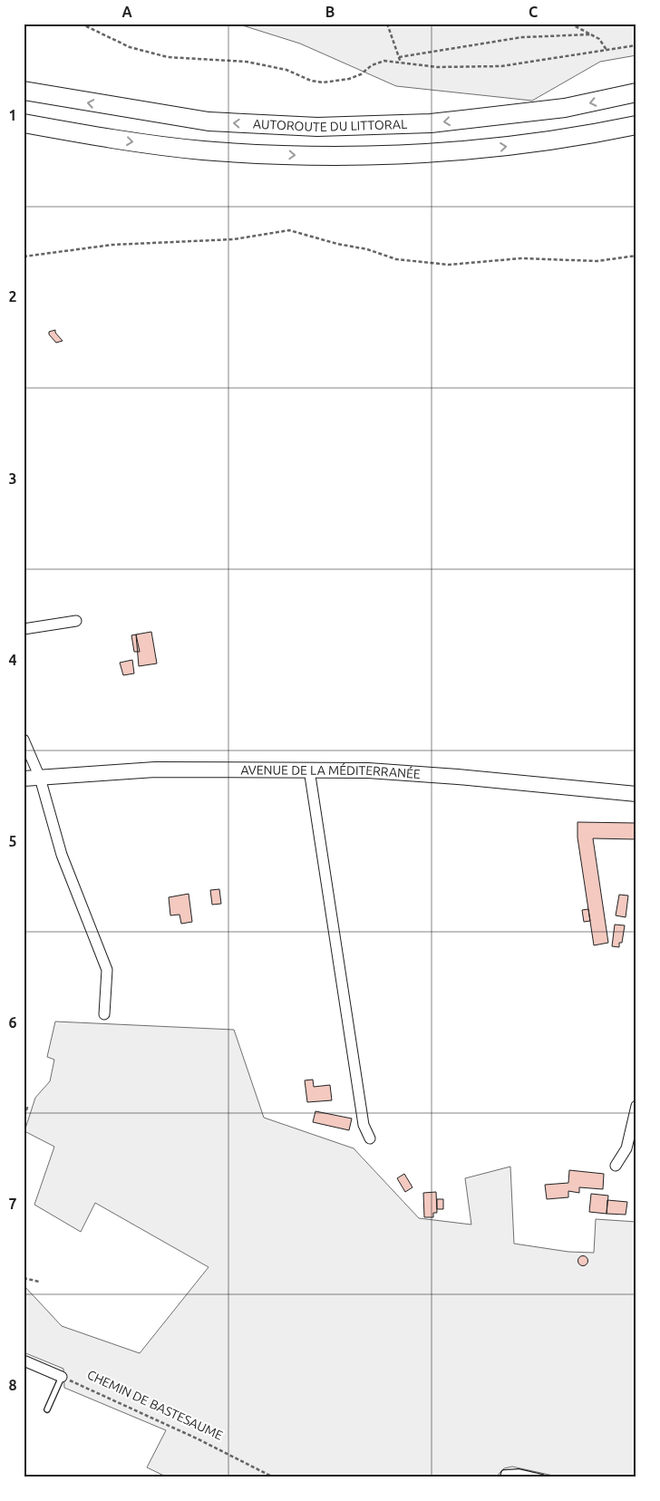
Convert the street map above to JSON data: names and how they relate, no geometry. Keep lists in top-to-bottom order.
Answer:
{
  "streets": {
    "highway": ["AUTOROUTE DU LITTORAL"],
    "main road": ["AVENUE DE LA MÉDITERRANÉE"],
    "path": ["CHEMIN DE BASTESAUME"]
  },
  "grid": {
    "columns": ["A", "B", "C"],
    "rows": [
      "1",
      "2",
      "3",
      "4",
      "5",
      "6",
      "7",
      "8"
    ]
  }
}
